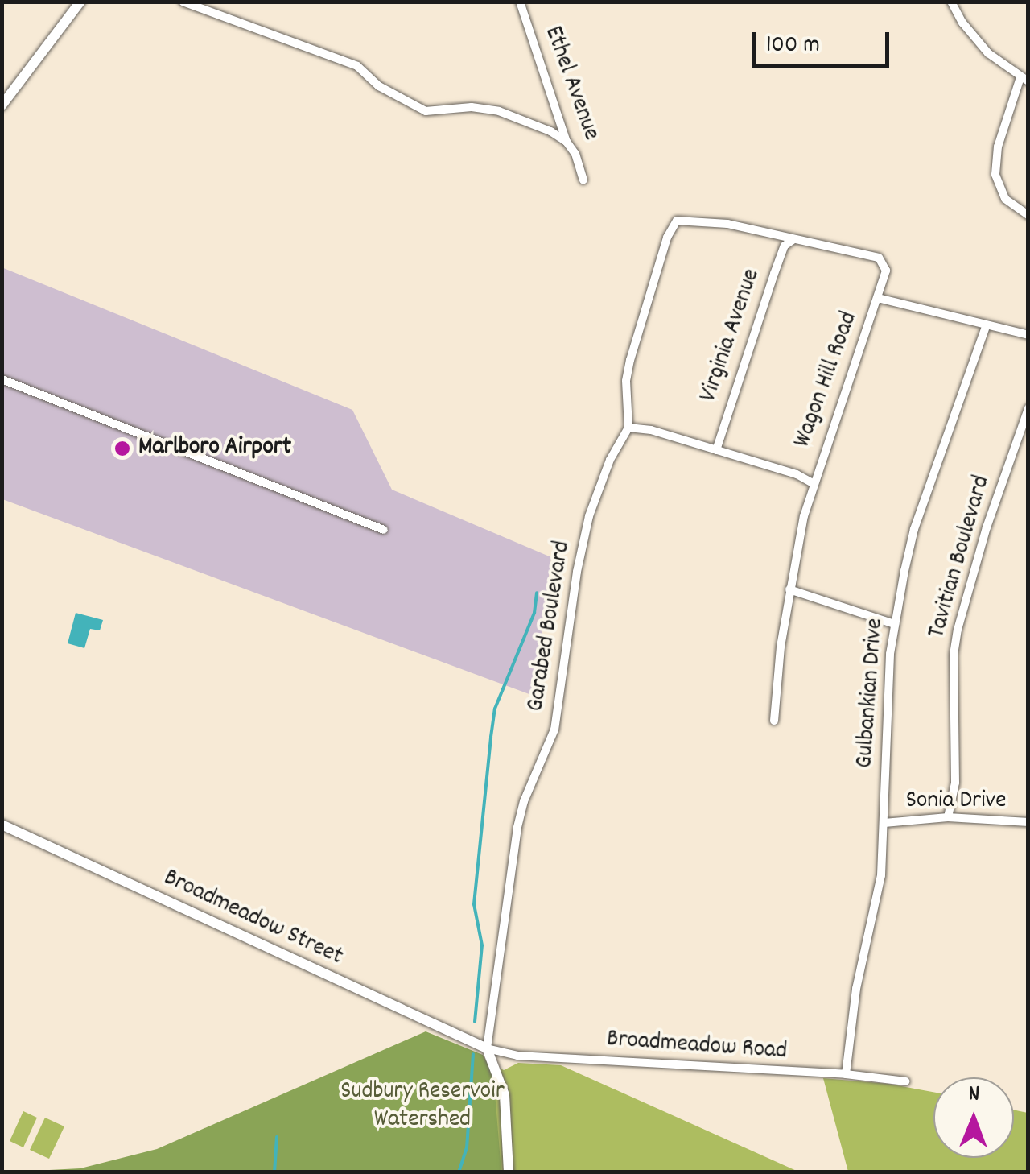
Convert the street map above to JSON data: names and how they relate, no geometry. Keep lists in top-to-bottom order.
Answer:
{
  "streets": {
    "street": [
      "Ethel Avenue",
      "Virginia Avenue",
      "Wagon Hill Road",
      "Tavitian Boulevard",
      "Garabed Boulevard",
      "Gulbankian Drive",
      "Sonia Drive",
      "Broadmeadow Street",
      "Broadmeadow Road"
    ]
  },
  "crossings": [
    ["Virginia Avenue", "Wagon Hill Road"],
    ["Wagon Hill Road", "Garabed Boulevard"],
    ["Tavitian Boulevard", "Sonia Drive"],
    ["Garabed Boulevard", "Broadmeadow Street"],
    ["Garabed Boulevard", "Broadmeadow Road"],
    ["Gulbankian Drive", "Sonia Drive"],
    ["Gulbankian Drive", "Broadmeadow Road"],
    ["Broadmeadow Street", "Broadmeadow Road"]
  ],
  "parks": ["Sudbury Reservoir Watershed"],
  "places": ["Marlboro Airport"],
  "scale_bar": "100 m",
  "north": "top"
}
